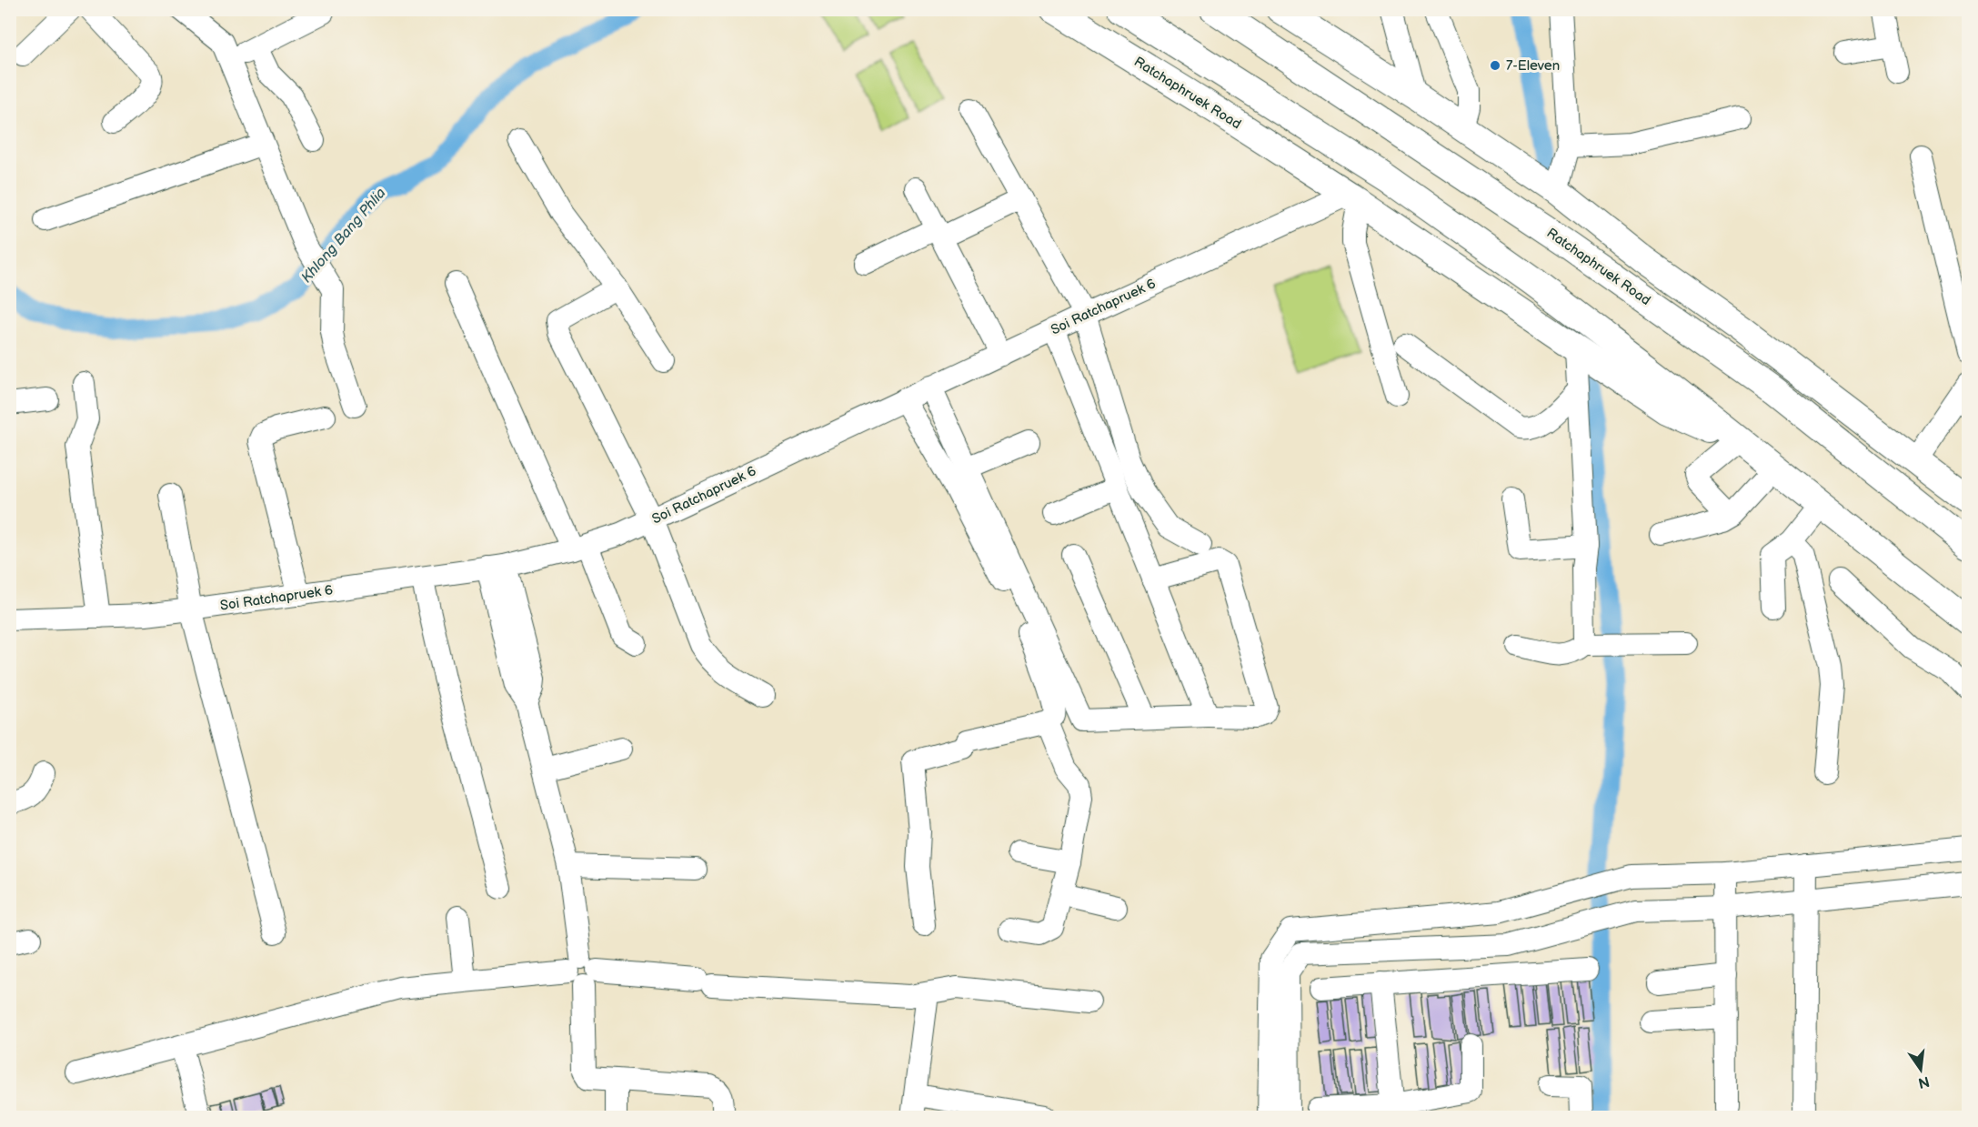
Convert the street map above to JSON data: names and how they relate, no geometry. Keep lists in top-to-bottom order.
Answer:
{
  "streets": {
    "main road": ["Ratchaphruek Road"],
    "street": ["Soi Ratchapruek 6"]
  },
  "crossings": [
    ["Ratchaphruek Road", "Soi Ratchapruek 6"]
  ],
  "water": ["Khlong Bang Phlia"],
  "places": ["7-Eleven"],
  "north": "bottom"
}
